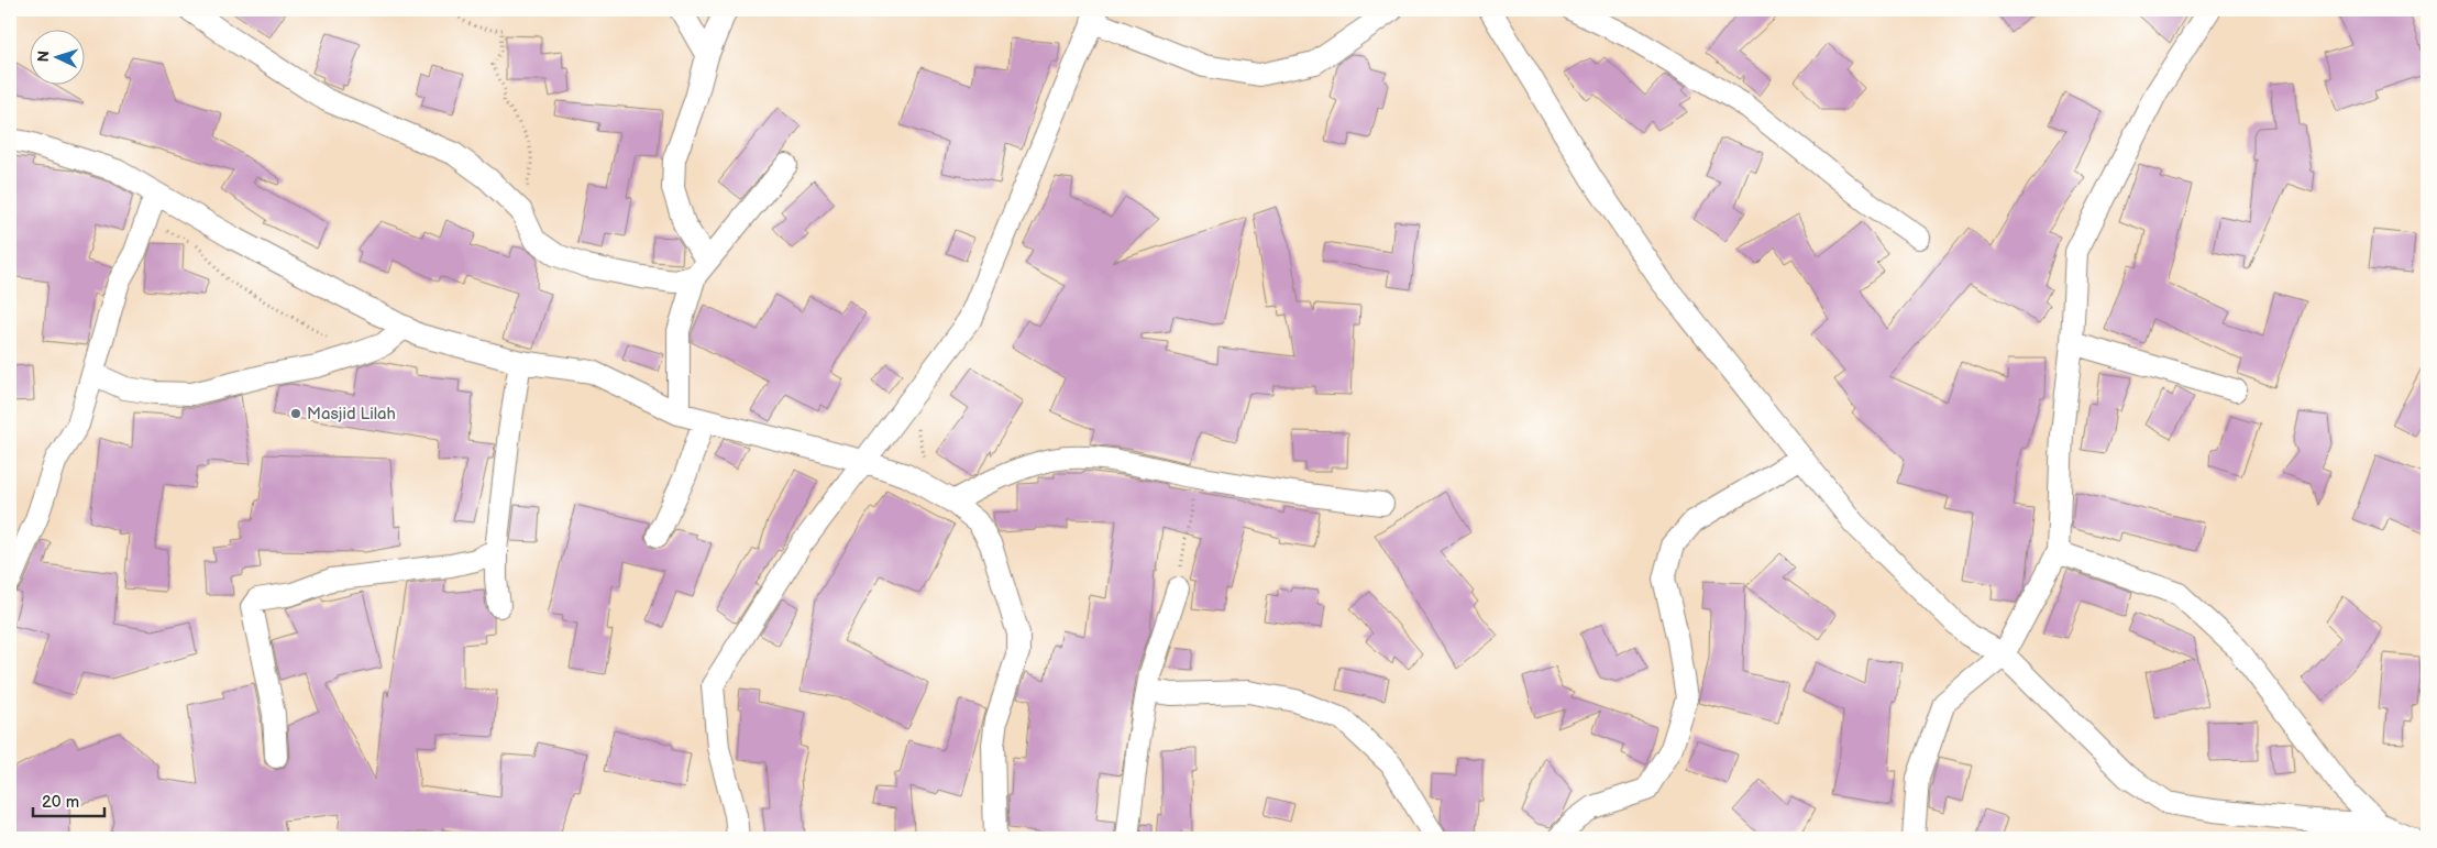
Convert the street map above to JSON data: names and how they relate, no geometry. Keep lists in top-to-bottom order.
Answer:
{
  "places": ["Masjid Lilah"],
  "scale_bar": "20 m",
  "north": "left"
}
